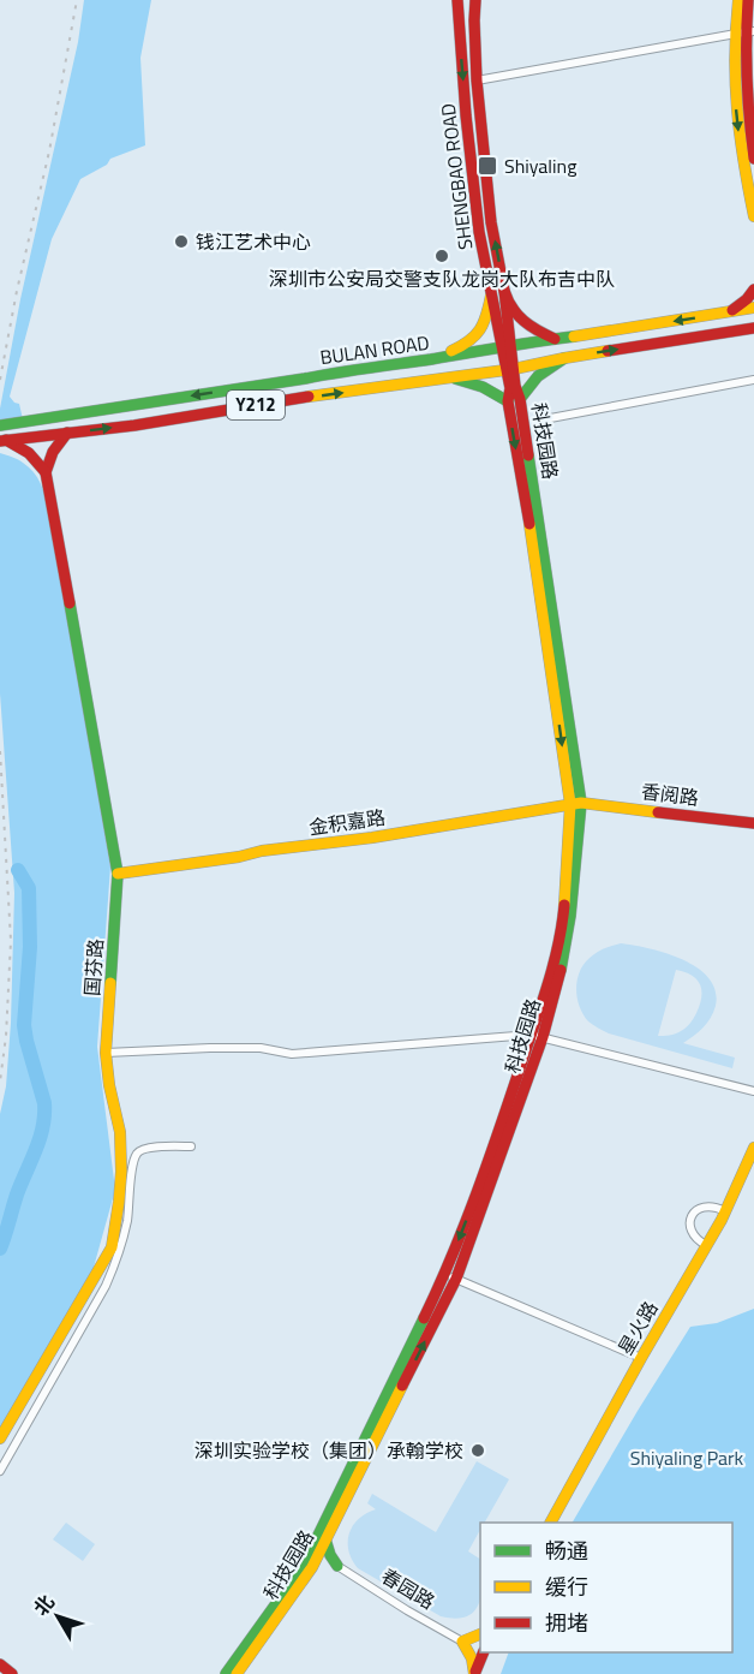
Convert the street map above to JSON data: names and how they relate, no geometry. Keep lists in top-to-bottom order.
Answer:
{
  "streets": {
    "main road": [
      "SHENGBAO ROAD",
      "BULAN ROAD",
      "Y212",
      "科技园路",
      "香阅路",
      "金积嘉路",
      "国芬路",
      "星火路"
    ],
    "street": ["春园路"]
  },
  "crossings": [
    ["SHENGBAO ROAD", "BULAN ROAD"],
    ["SHENGBAO ROAD", "科技园路"],
    ["BULAN ROAD", "科技园路"],
    ["科技园路", "香阅路"],
    ["科技园路", "金积嘉路"],
    ["香阅路", "金积嘉路"],
    ["金积嘉路", "国芬路"]
  ],
  "parks": ["Shiyaling Park"],
  "places": {
    "transit": ["Shiyaling"],
    "other": ["钱江艺术中心", "深圳市公安局交警支队龙岗大队布吉中队", "深圳实验学校（集团）承翰学校"]
  },
  "legend": ["畅通", "缓行", "拥堵"],
  "north": "top left"
}
